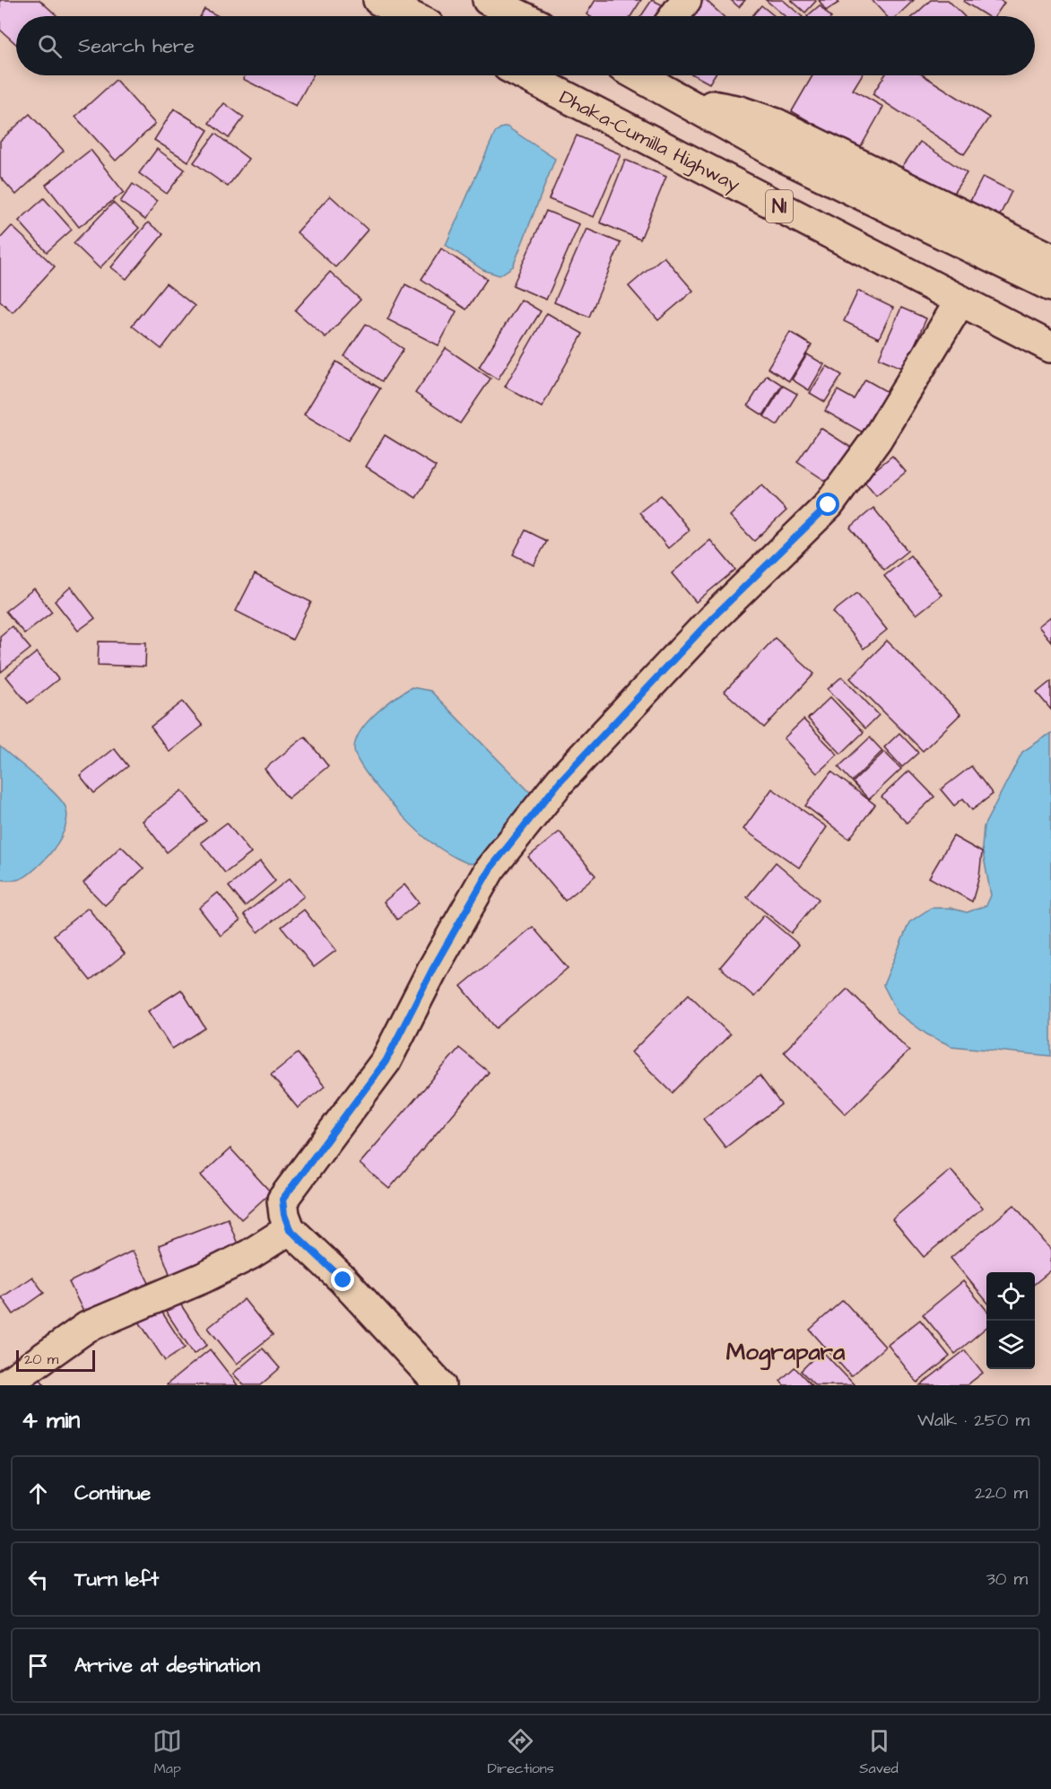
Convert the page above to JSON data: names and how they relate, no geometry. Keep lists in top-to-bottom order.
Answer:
{
  "streets": {
    "main road": ["Dhaka–Cumilla Highway", "N1"]
  },
  "districts": ["Mograpara"],
  "scale_bar": "20 m",
  "page": {
    "search": "Search here",
    "scale": "20 m",
    "heading": ["4 min", "Walk · 250 m"],
    "list": [
      ["Continue", "220 m"],
      ["Turn left", "30 m"],
      "Arrive at destination"
    ],
    "nav": ["Map", "Directions", "Saved"]
  }
}
